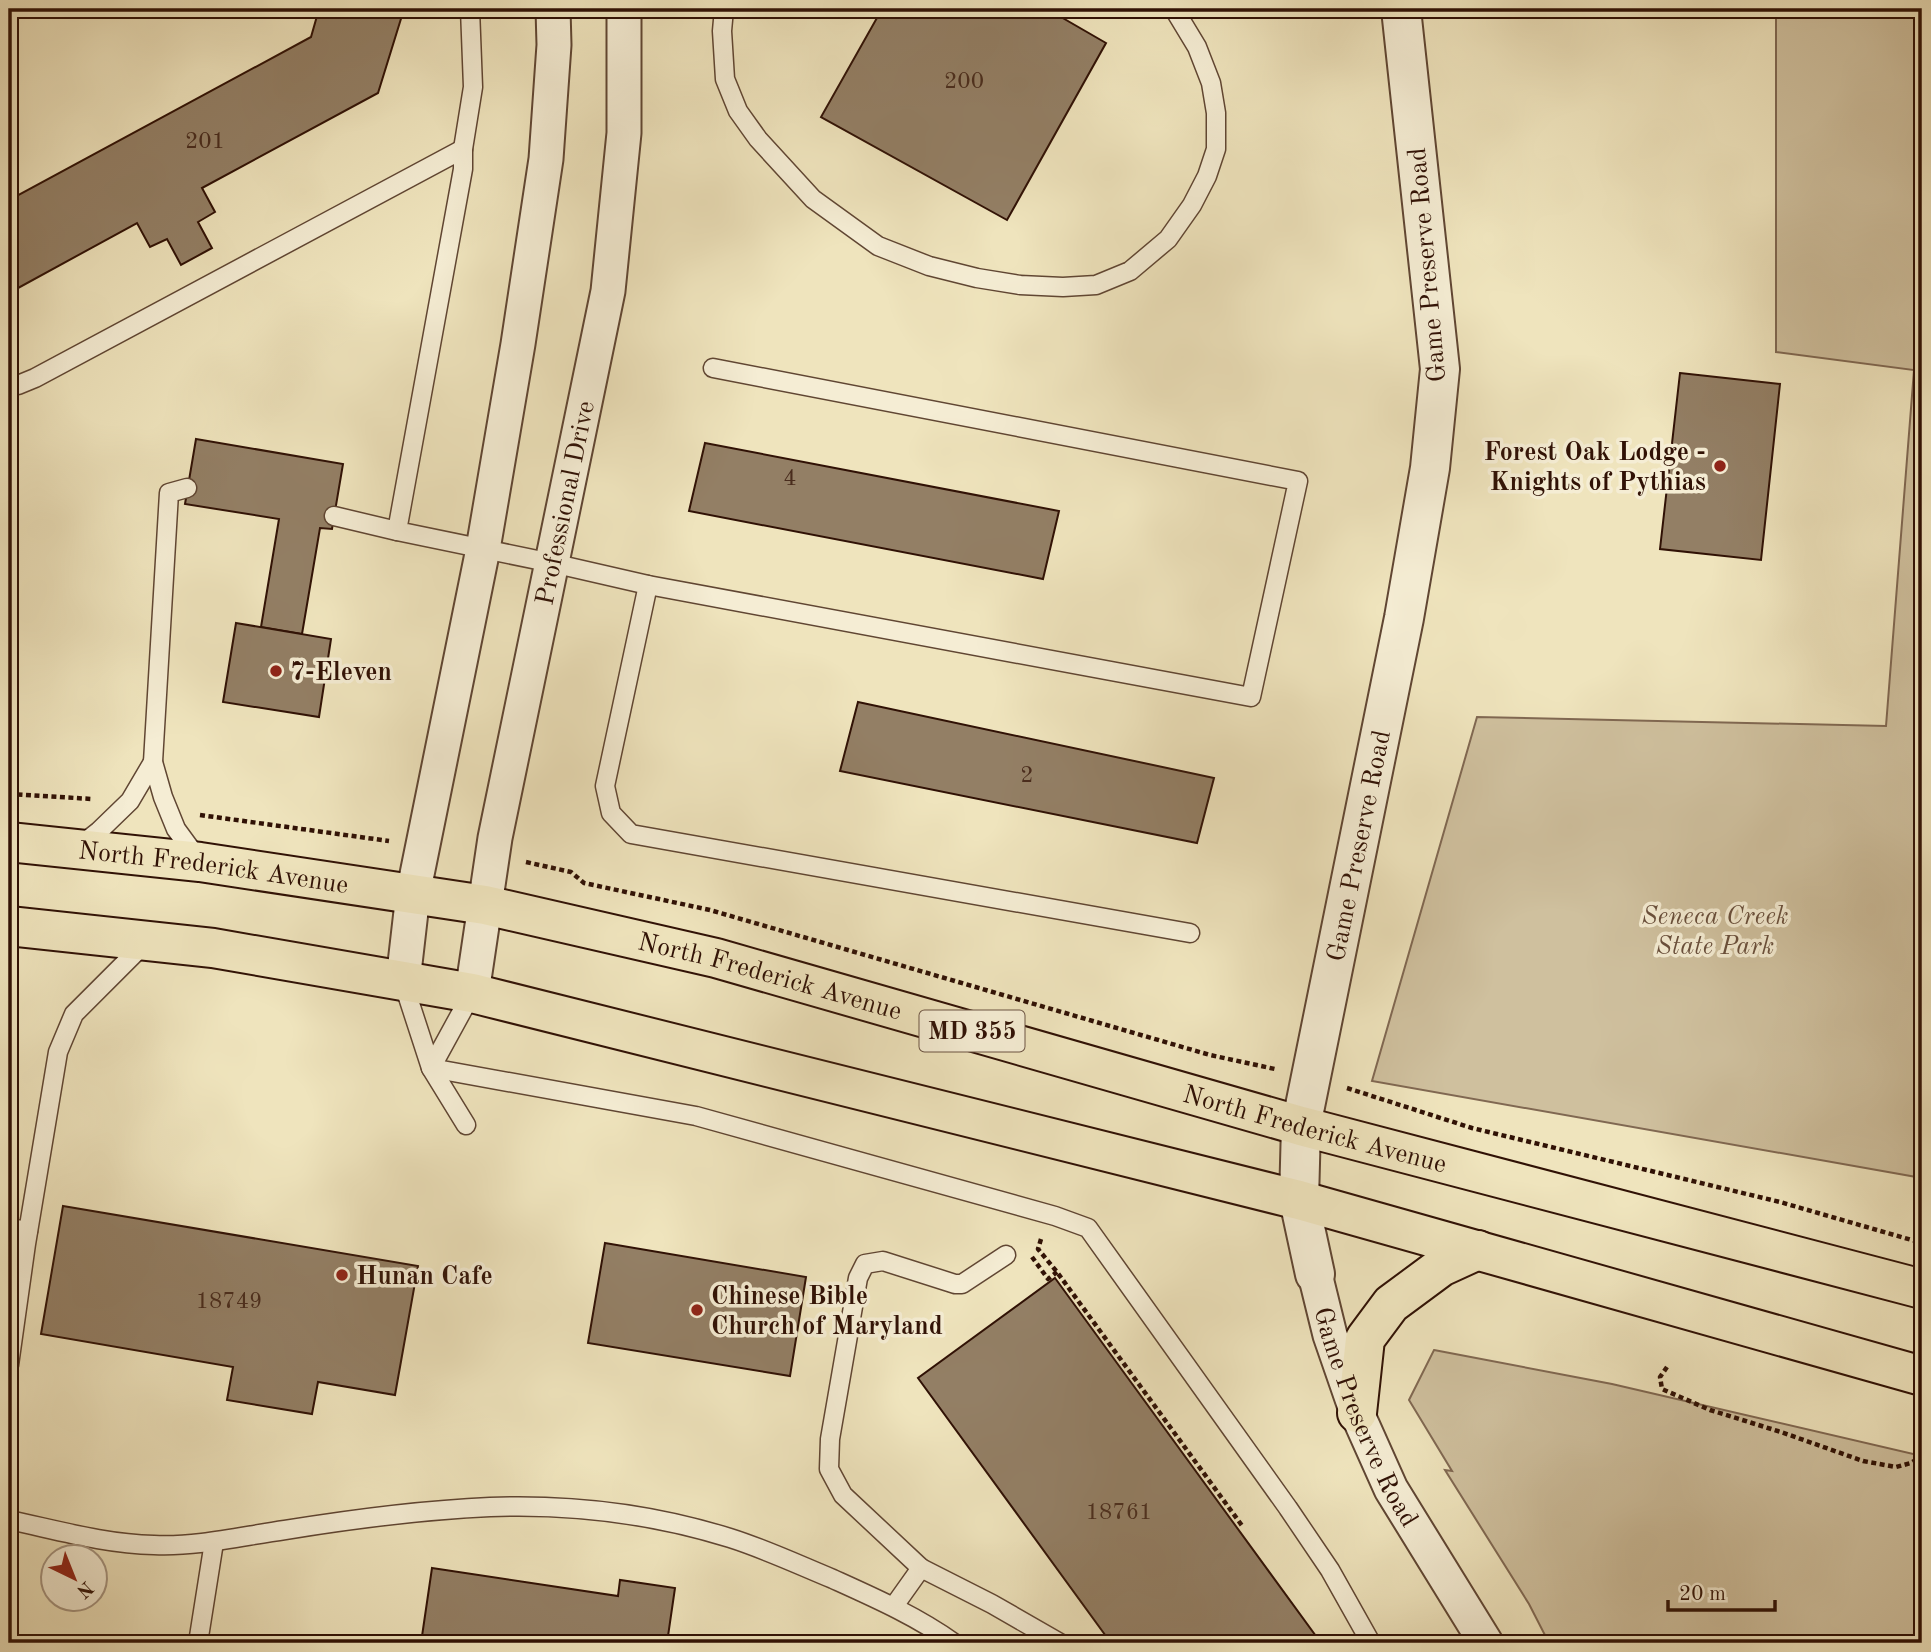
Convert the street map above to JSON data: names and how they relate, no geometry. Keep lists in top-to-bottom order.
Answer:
{
  "streets": {
    "main road": ["North Frederick Avenue", "MD 355"],
    "street": ["Game Preserve Road", "Professional Drive"]
  },
  "crossings": [
    ["Game Preserve Road", "North Frederick Avenue"],
    ["Professional Drive", "North Frederick Avenue"]
  ],
  "parks": ["Seneca Creek State Park"],
  "places": [
    "Forest Oak Lodge - Knights of Pythias",
    "7-Eleven",
    "Hunan Cafe",
    "Chinese Bible Church of Maryland"
  ],
  "house_numbers": [
    "200",
    "201",
    "4",
    "2",
    "18749",
    "18761"
  ],
  "scale_bar": "20 m",
  "north": "bottom right"
}
